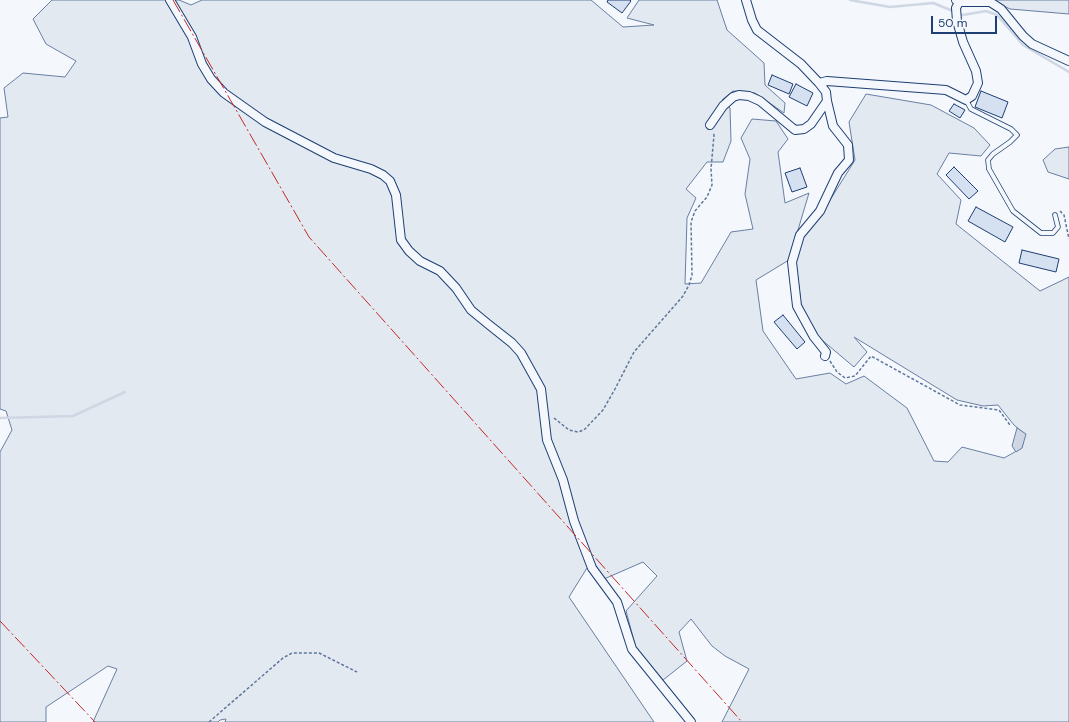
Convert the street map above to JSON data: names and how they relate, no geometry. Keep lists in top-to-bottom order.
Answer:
{
  "scale_bar": "50 m"
}
